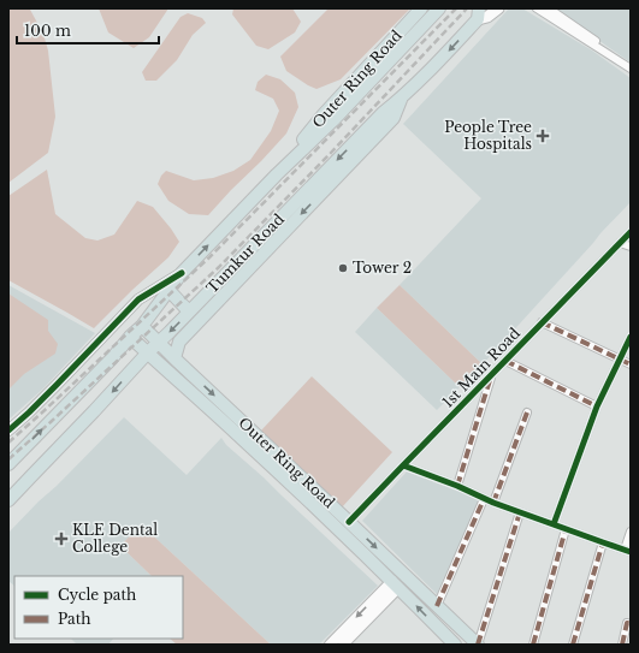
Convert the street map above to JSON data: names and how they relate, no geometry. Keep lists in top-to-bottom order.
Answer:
{
  "streets": {
    "highway": ["Outer Ring Road", "Tumkur Road"],
    "street": ["1st Main Road"]
  },
  "crossings": [
    ["Outer Ring Road", "Tumkur Road"],
    ["Outer Ring Road", "1st Main Road"]
  ],
  "places": {
    "health": ["People Tree Hospitals", "KLE Dental College"],
    "other": ["Tower 2"]
  },
  "legend": ["Cycle path", "Path"],
  "scale_bar": "100 m"
}
